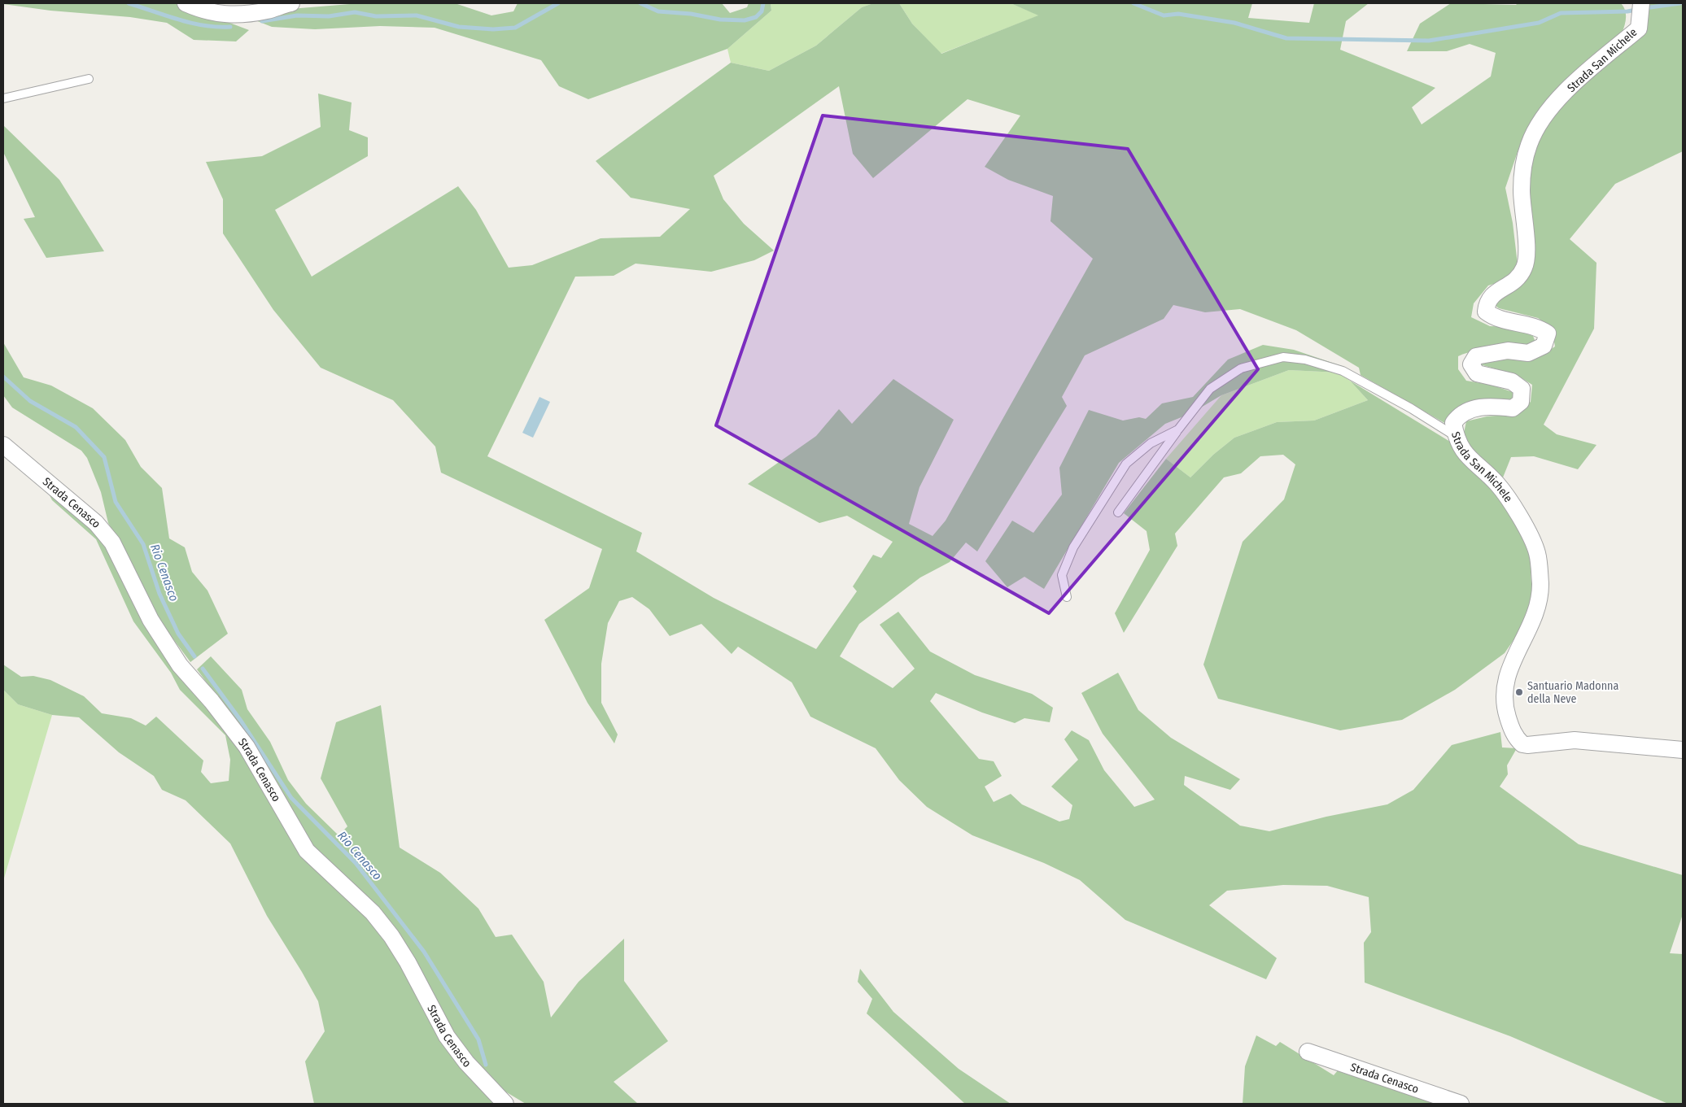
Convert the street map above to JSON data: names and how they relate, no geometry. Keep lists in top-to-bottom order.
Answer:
{
  "streets": {
    "street": ["Strada San Michele", "Strada Cenasco"]
  },
  "water": ["Rio Cenasco"],
  "places": ["Santuario Madonna della Neve"]
}
